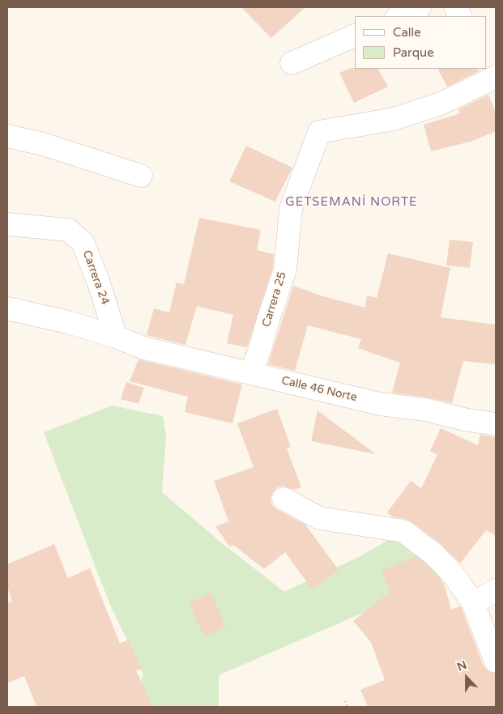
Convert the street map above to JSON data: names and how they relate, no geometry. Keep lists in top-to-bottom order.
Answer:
{
  "streets": {
    "street": ["Carrera 24", "Carrera 25", "Calle 46 Norte"]
  },
  "crossings": [
    ["Carrera 24", "Calle 46 Norte"],
    ["Carrera 25", "Calle 46 Norte"]
  ],
  "districts": ["GETSEMANÍ NORTE"],
  "legend": ["Calle", "Parque"],
  "north": "top"
}
